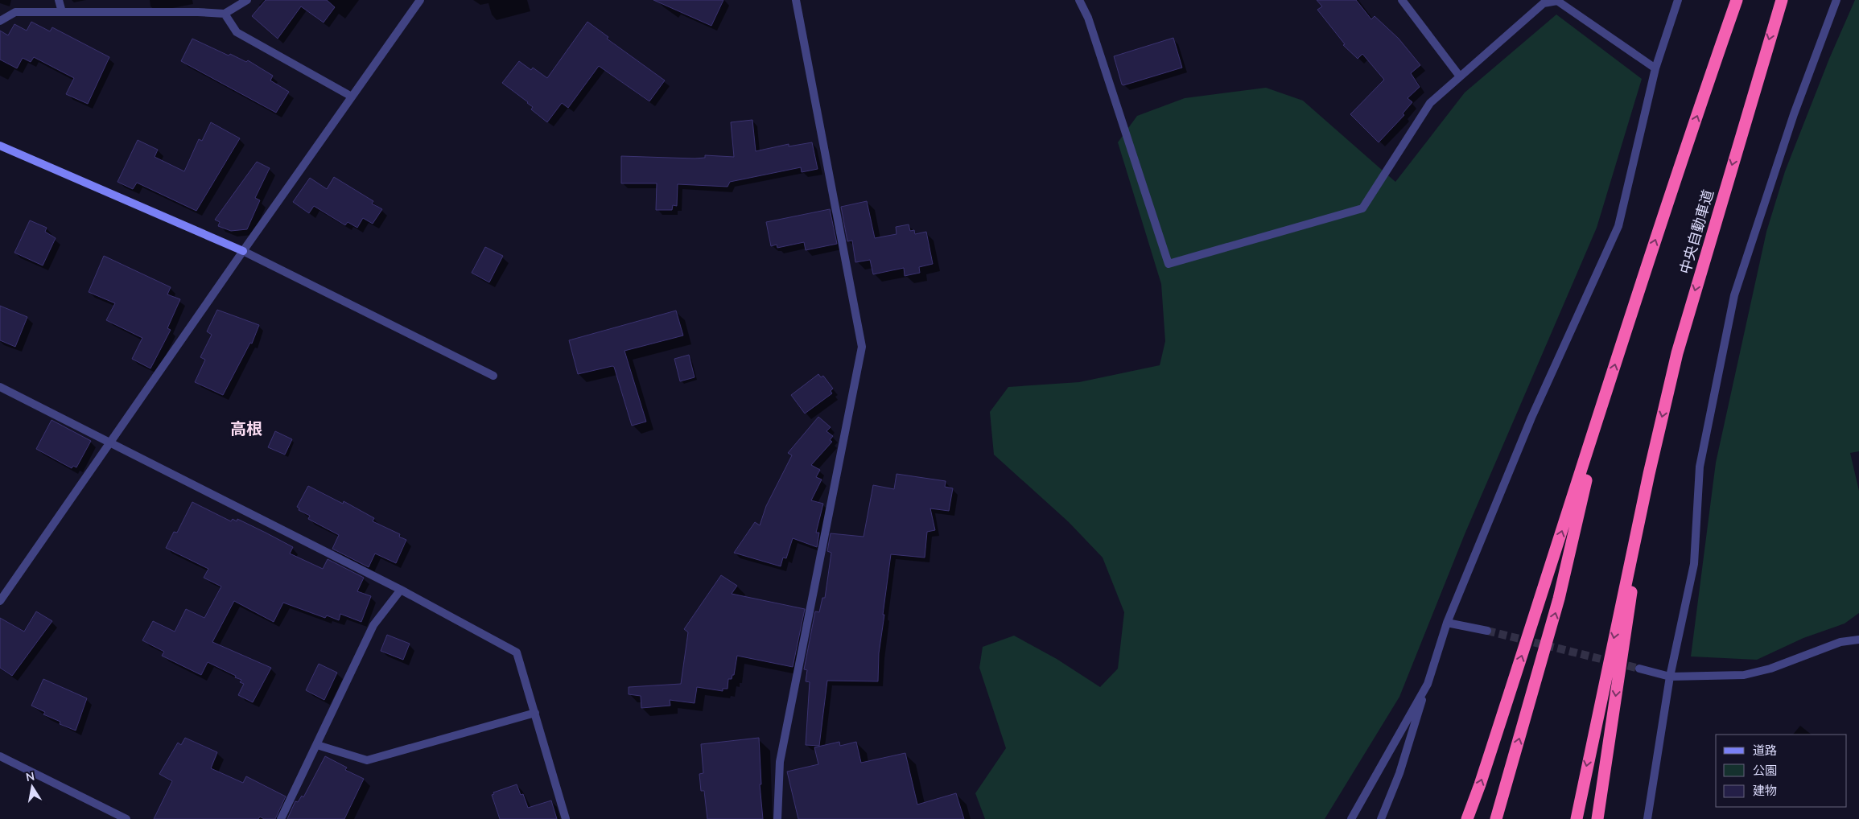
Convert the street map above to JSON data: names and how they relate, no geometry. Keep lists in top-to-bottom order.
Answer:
{
  "streets": {
    "highway": ["中央自動車道"]
  },
  "districts": ["高根"],
  "legend": ["道路", "公園", "建物"],
  "north": "top"
}
